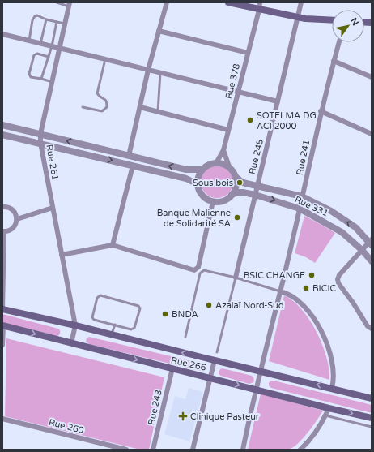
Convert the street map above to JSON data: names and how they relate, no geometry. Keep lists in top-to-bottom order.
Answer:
{
  "streets": {
    "main road": ["Rue 266"],
    "street": [
      "Rue 378",
      "Rue 245",
      "Rue 241",
      "Rue 261",
      "Rue 331",
      "Rue 243",
      "Rue 260"
    ]
  },
  "crossings": [
    ["Rue 378", "Rue 331"],
    ["Rue 245", "Rue 331"],
    ["Rue 241", "Rue 331"],
    ["Rue 261", "Rue 266"],
    ["Rue 266", "Rue 243"]
  ],
  "places": {
    "other": [
      "SOTELMA DG ACI 2000",
      "Sous bois",
      "Banque Malienne de Solidarité SA",
      "BSIC CHANGE",
      "BICIC",
      "Azalaï Nord-Sud",
      "BNDA"
    ],
    "health": ["Clinique Pasteur"]
  },
  "north": "top right"
}
